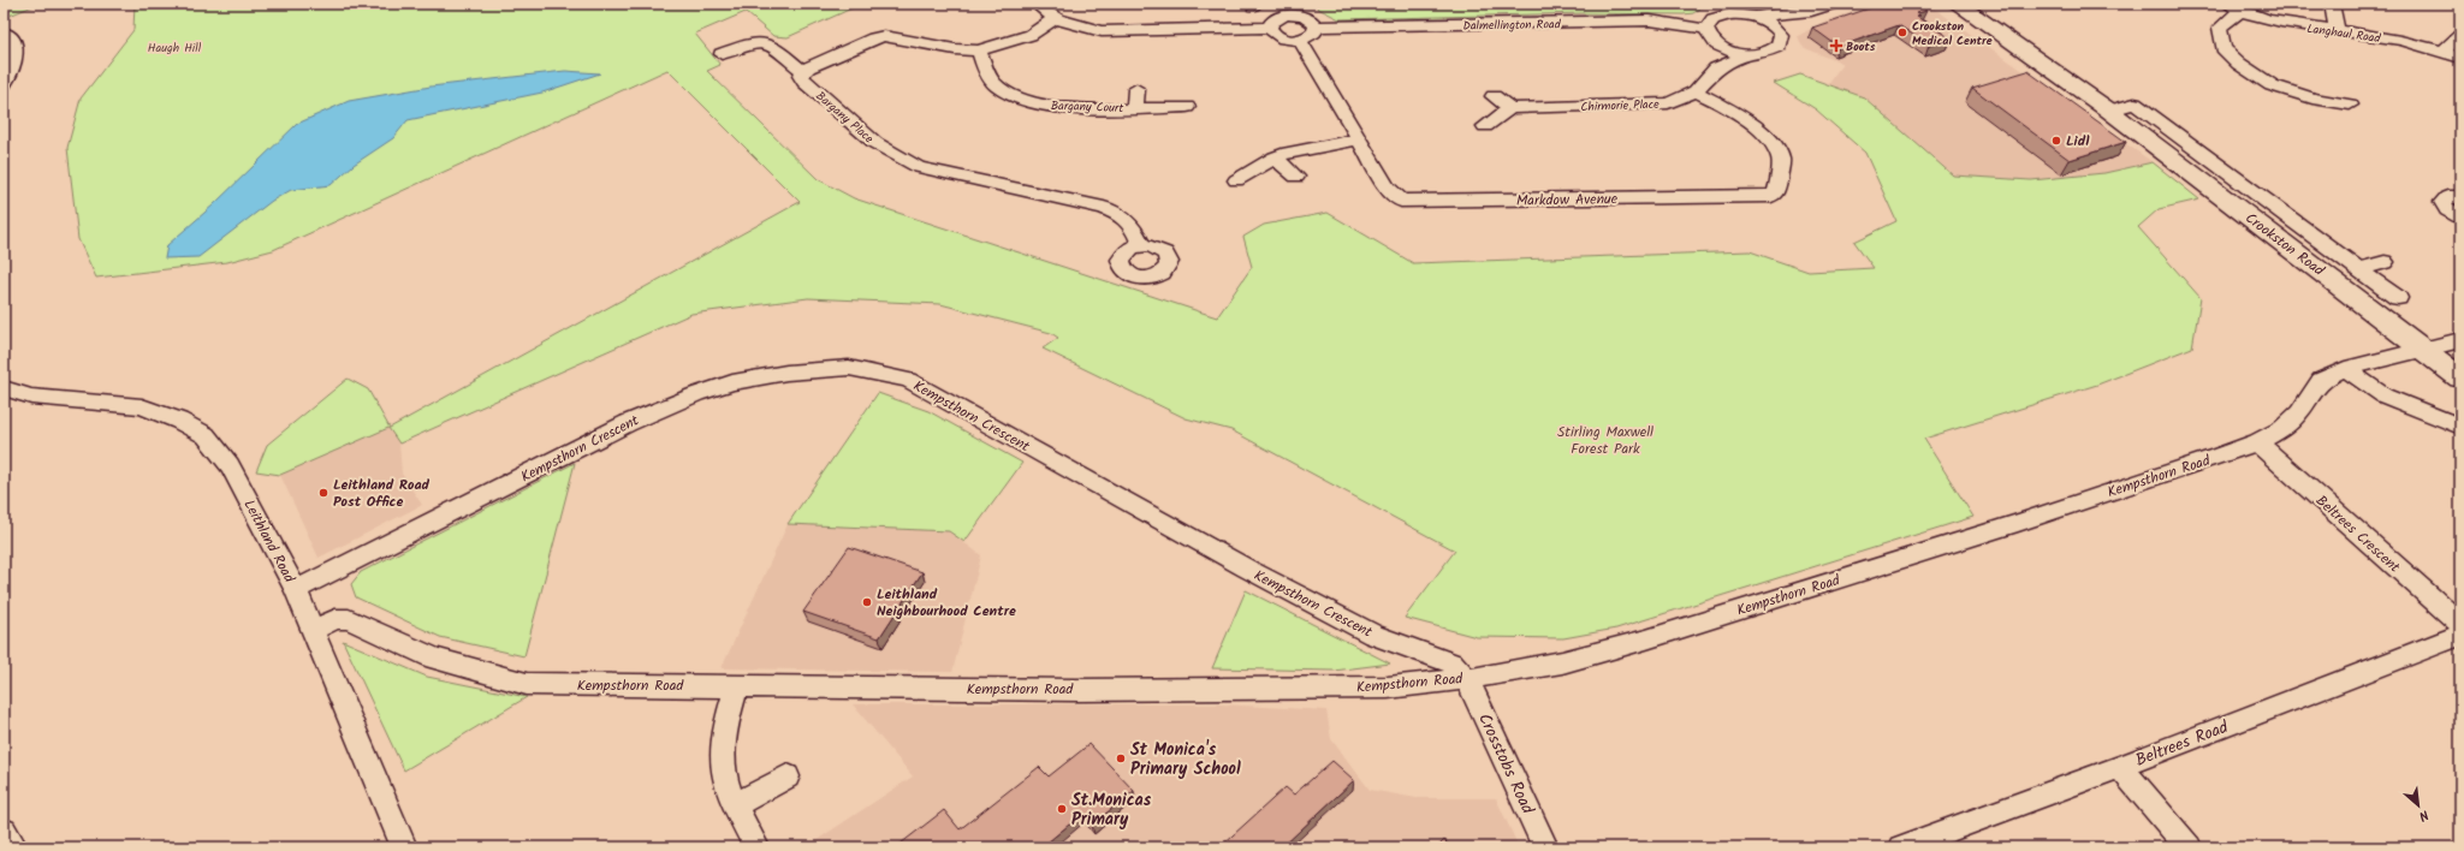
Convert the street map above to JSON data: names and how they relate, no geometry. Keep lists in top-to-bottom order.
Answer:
{
  "streets": {
    "main road": ["Crookston Road"],
    "street": [
      "Dalmellington Road",
      "Langhaul Road",
      "Chirmorie Place",
      "Bargany Court",
      "Bargany Place",
      "Markdow Avenue",
      "Kempsthorn Crescent",
      "Kempsthorn Road",
      "Beltrees Crescent",
      "Leithland Road",
      "Beltrees Road",
      "Crosstobs Road"
    ]
  },
  "crossings": [
    ["Dalmellington Road", "Chirmorie Place"],
    ["Chirmorie Place", "Markdow Avenue"],
    ["Crookston Road", "Kempsthorn Road"],
    ["Kempsthorn Crescent", "Kempsthorn Road"],
    ["Kempsthorn Crescent", "Leithland Road"],
    ["Kempsthorn Crescent", "Crosstobs Road"],
    ["Kempsthorn Road", "Beltrees Crescent"],
    ["Kempsthorn Road", "Leithland Road"],
    ["Kempsthorn Road", "Crosstobs Road"]
  ],
  "parks": ["Haugh Hill", "Stirling Maxwell Forest Park"],
  "places": {
    "other": [
      "Crookston Medical Centre",
      "Lidl",
      "Leithland Road Post Office",
      "Leithland Neighbourhood Centre",
      "St Monica's Primary School",
      "St.Monicas Primary"
    ],
    "health": ["Boots"]
  },
  "north": "bottom right"
}
